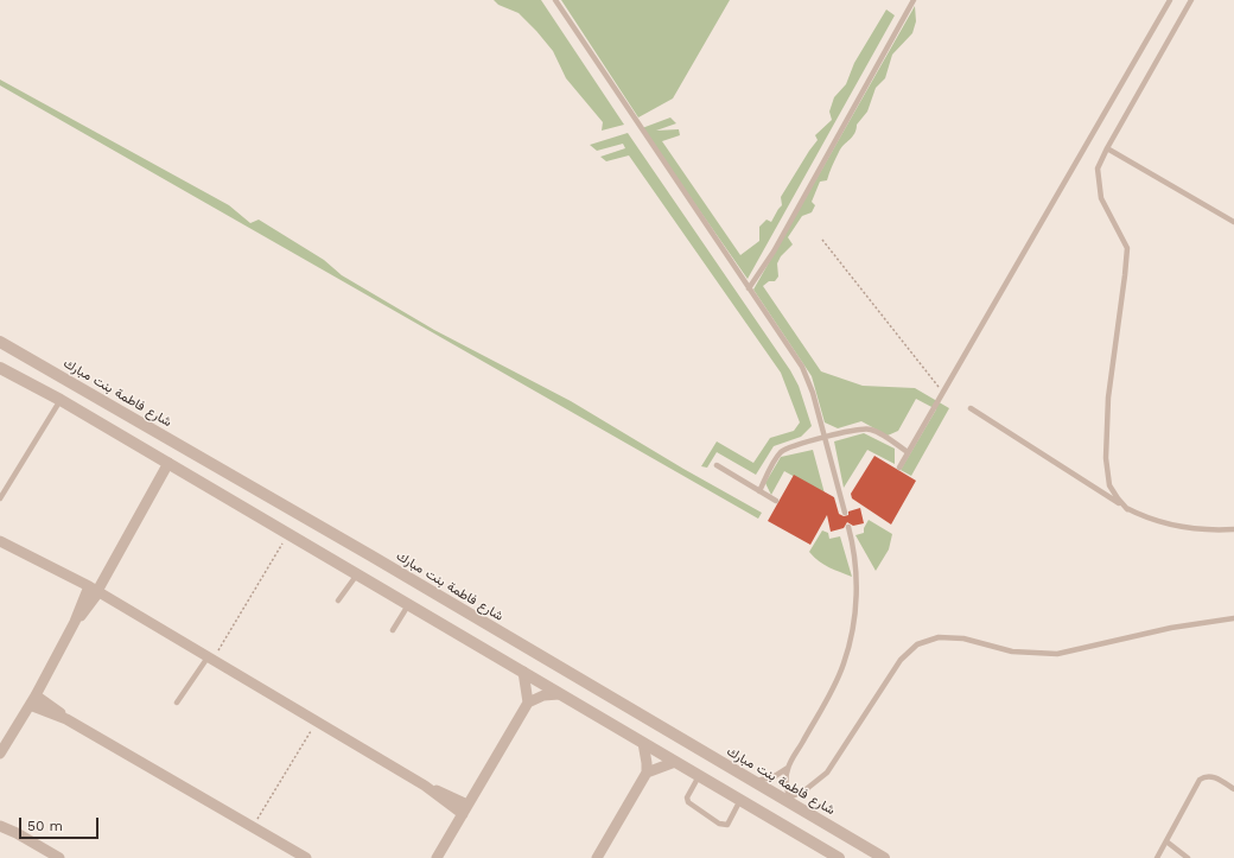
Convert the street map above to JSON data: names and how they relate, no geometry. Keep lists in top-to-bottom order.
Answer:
{
  "streets": {
    "street": ["شارع فاطمة بنت مبارك"]
  },
  "scale_bar": "50 m"
}
